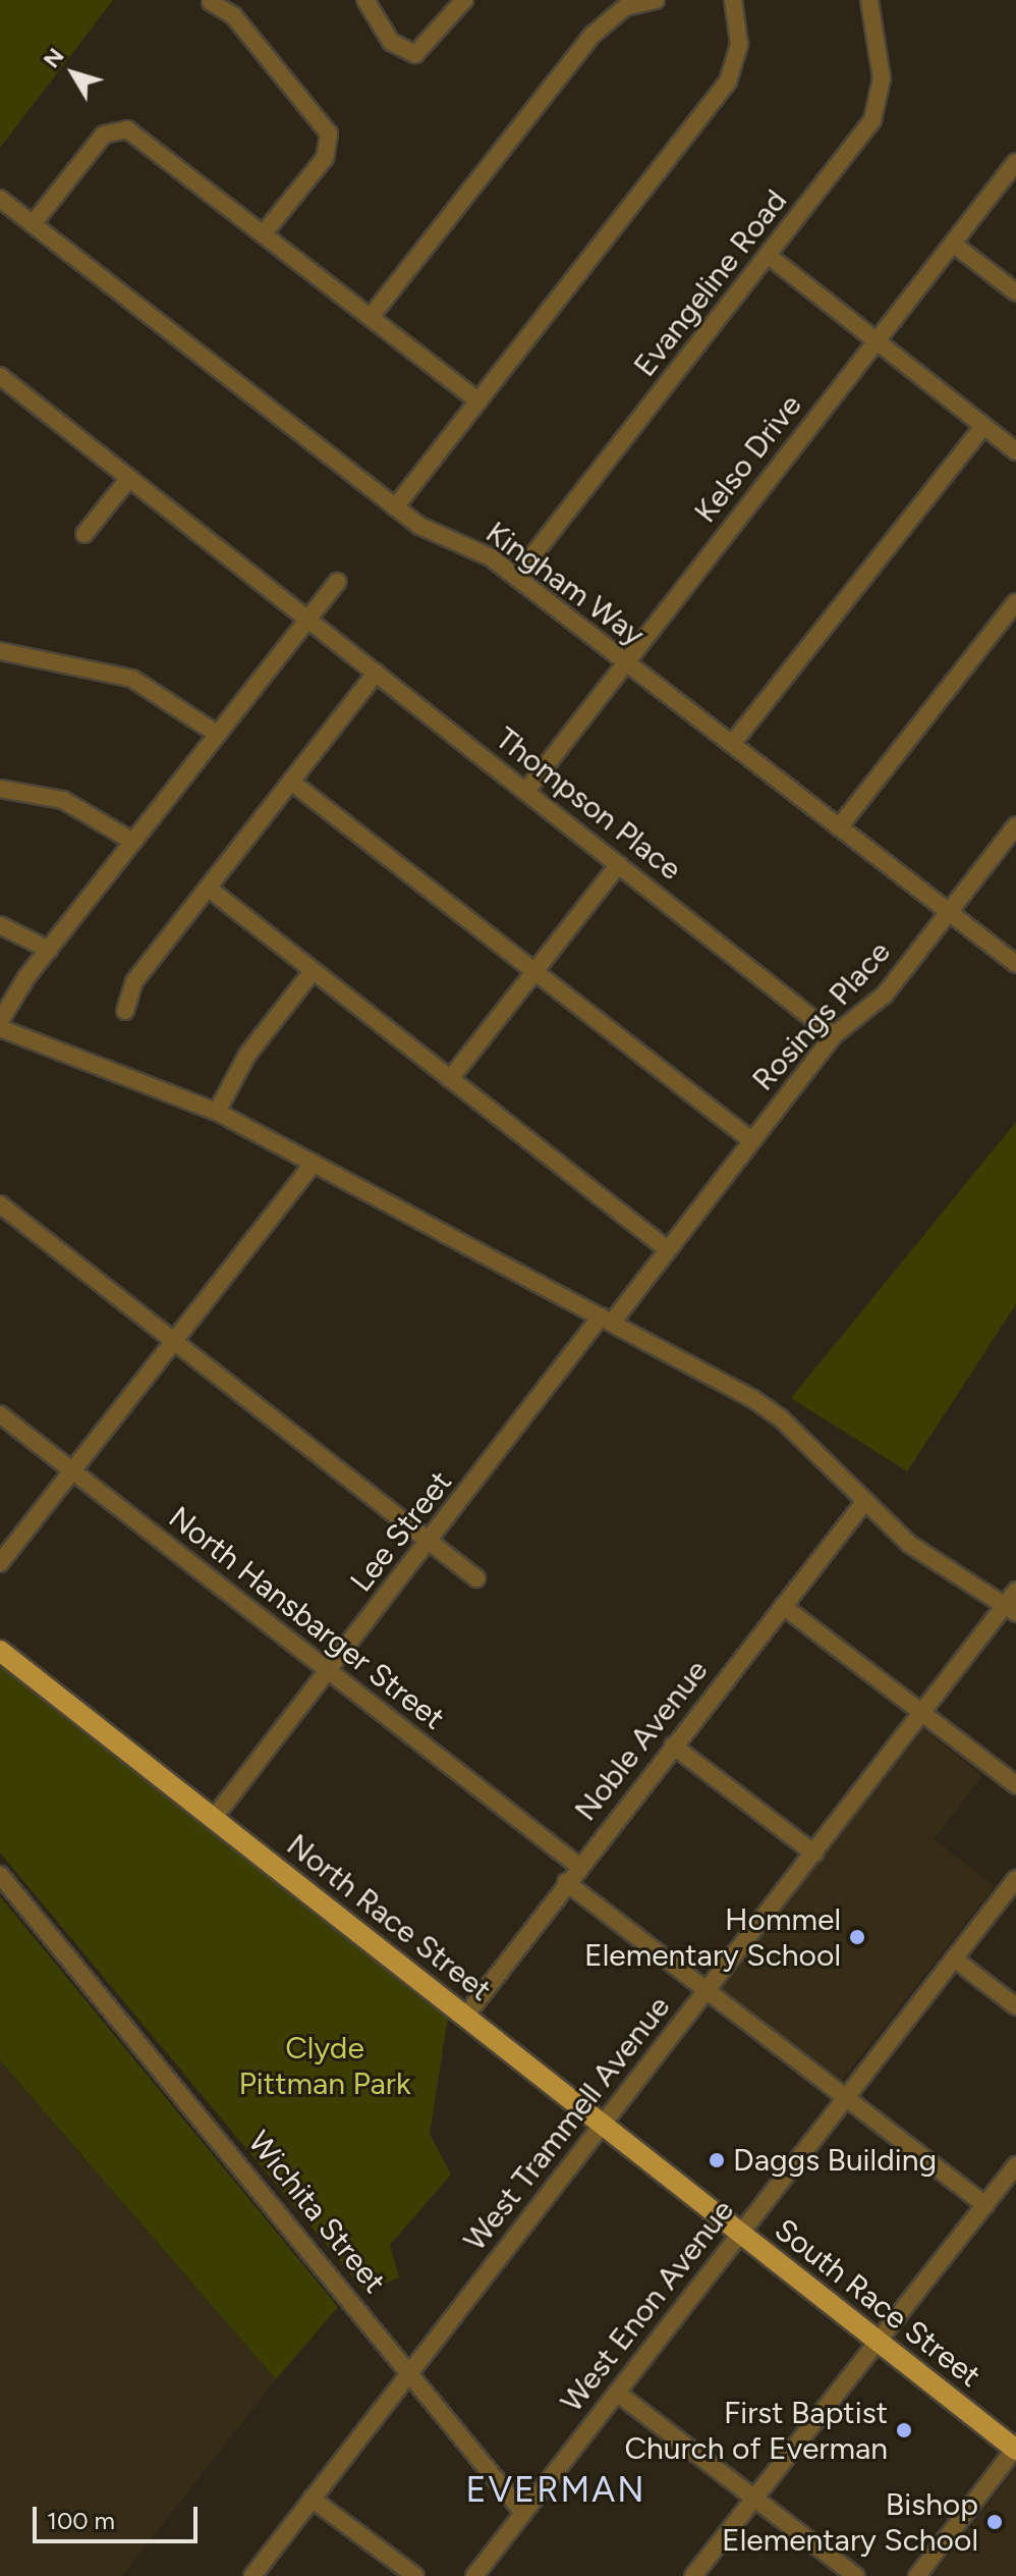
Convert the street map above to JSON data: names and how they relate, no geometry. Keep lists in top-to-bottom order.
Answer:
{
  "streets": {
    "main road": ["North Race Street", "South Race Street"],
    "street": [
      "Evangeline Road",
      "Kelso Drive",
      "Kingham Way",
      "Thompson Place",
      "Rosings Place",
      "Lee Street",
      "North Hansbarger Street",
      "Noble Avenue",
      "West Trammell Avenue",
      "Wichita Street",
      "West Enon Avenue"
    ]
  },
  "crossings": [
    ["Evangeline Road", "Kingham Way"],
    ["Kelso Drive", "Kingham Way"],
    ["Kelso Drive", "Thompson Place"],
    ["Kingham Way", "Rosings Place"],
    ["Thompson Place", "Rosings Place"],
    ["Rosings Place", "Lee Street"],
    ["Lee Street", "North Hansbarger Street"],
    ["Lee Street", "North Race Street"],
    ["North Hansbarger Street", "Noble Avenue"],
    ["Noble Avenue", "North Race Street"],
    ["North Race Street", "West Trammell Avenue"],
    ["North Race Street", "South Race Street"],
    ["North Race Street", "West Enon Avenue"],
    ["West Trammell Avenue", "Wichita Street"],
    ["Wichita Street", "West Enon Avenue"],
    ["South Race Street", "West Enon Avenue"]
  ],
  "districts": ["EVERMAN"],
  "parks": ["Clyde Pittman Park"],
  "places": [
    "Hommel Elementary School",
    "Daggs Building",
    "First Baptist Church of Everman",
    "Bishop Elementary School"
  ],
  "scale_bar": "100 m",
  "north": "top left"
}
